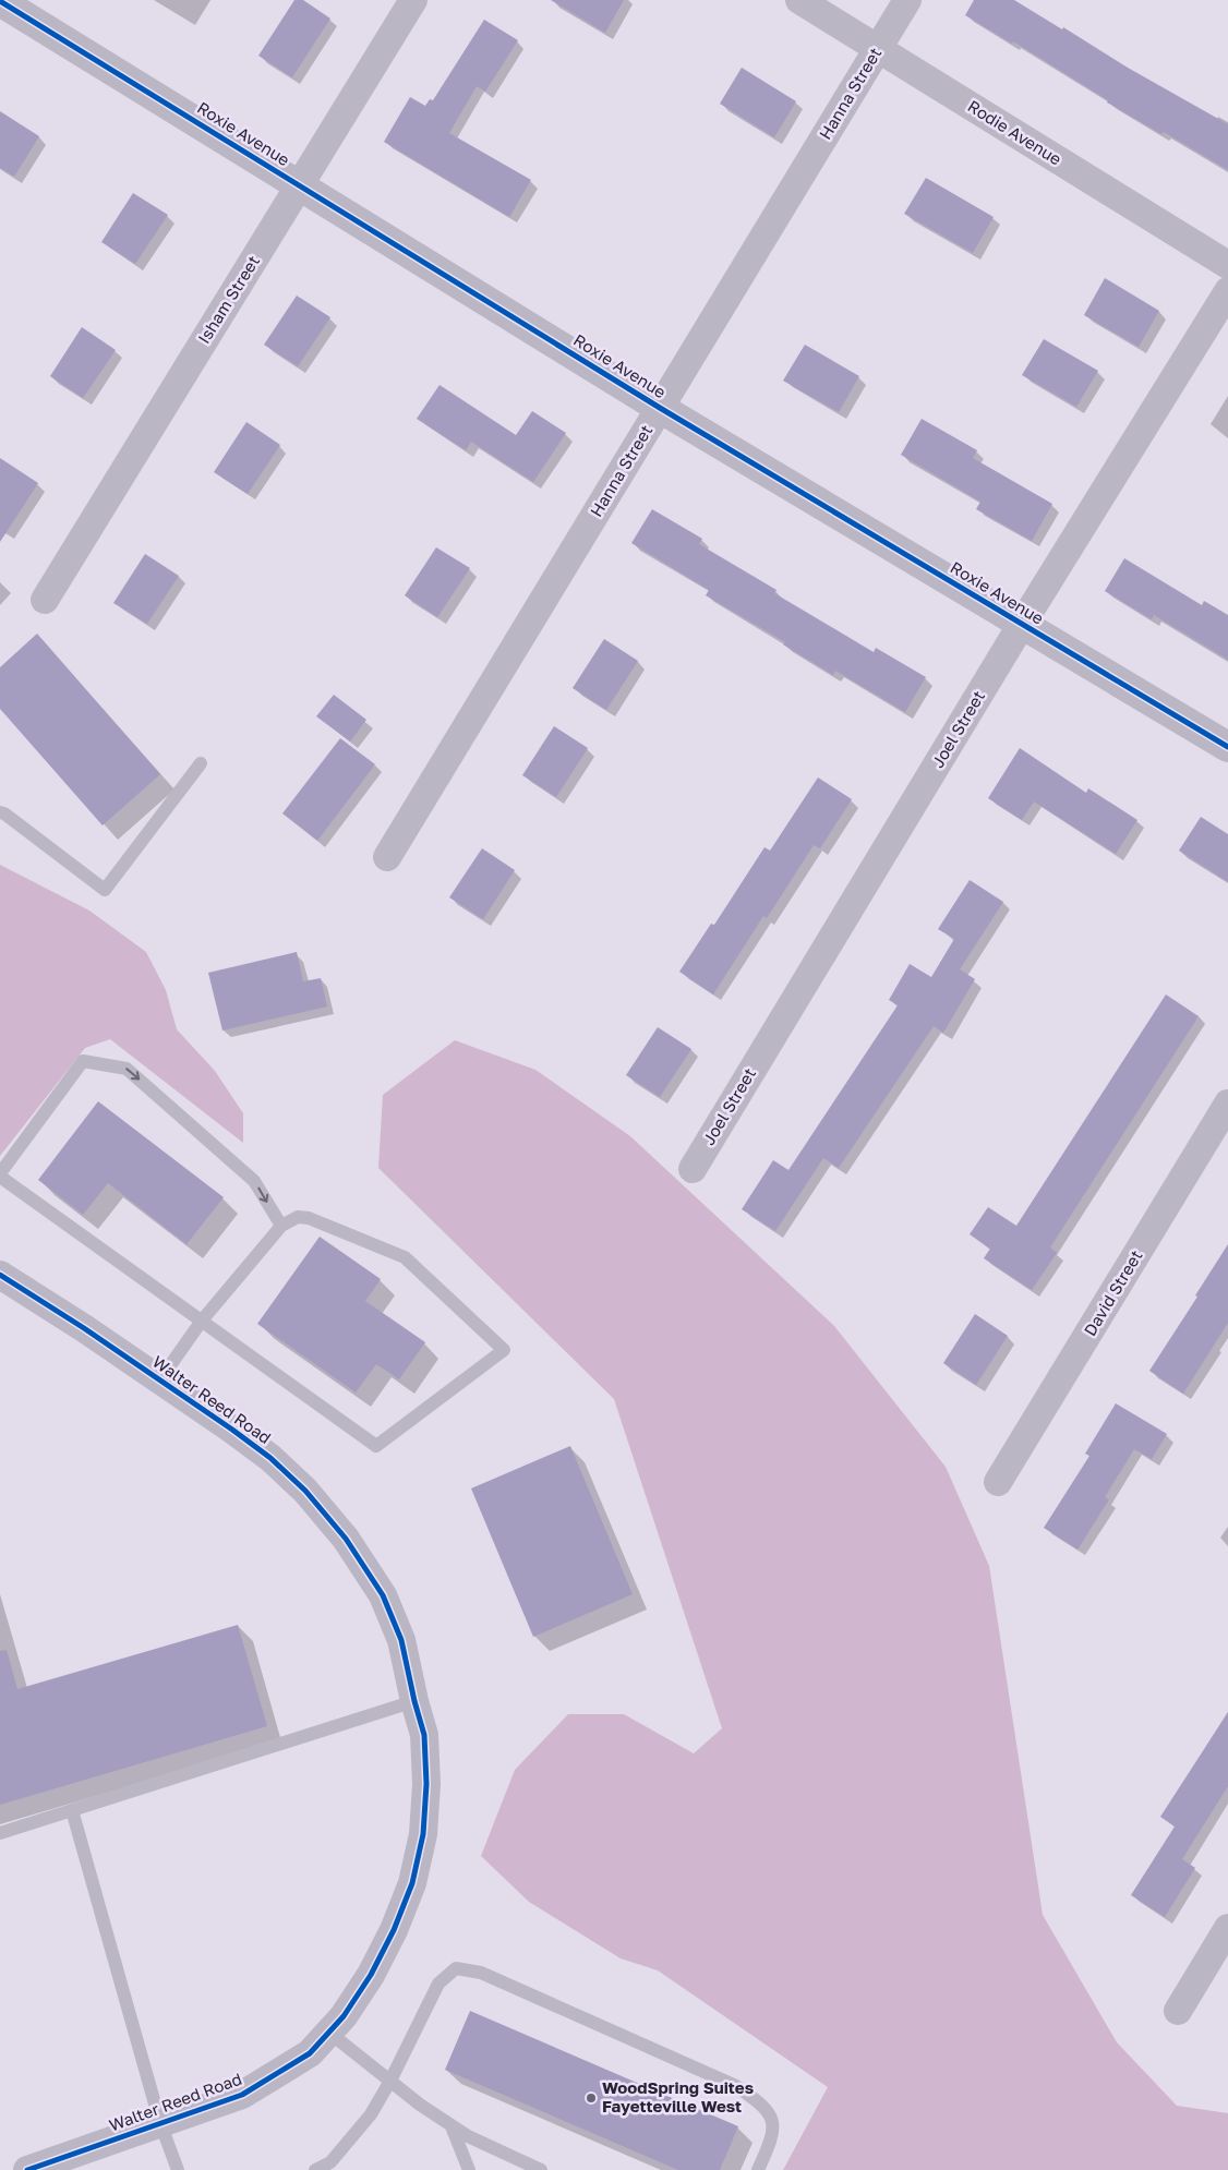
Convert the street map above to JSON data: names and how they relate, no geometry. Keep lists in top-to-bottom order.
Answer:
{
  "streets": {
    "street": [
      "Hanna Street",
      "Rodie Avenue",
      "Roxie Avenue",
      "Isham Street",
      "Joel Street",
      "David Street",
      "Walter Reed Road"
    ]
  },
  "crossings": [
    ["Hanna Street", "Rodie Avenue"],
    ["Hanna Street", "Roxie Avenue"],
    ["Roxie Avenue", "Isham Street"],
    ["Roxie Avenue", "Joel Street"]
  ],
  "places": ["WoodSpring Suites Fayetteville West"]
}
